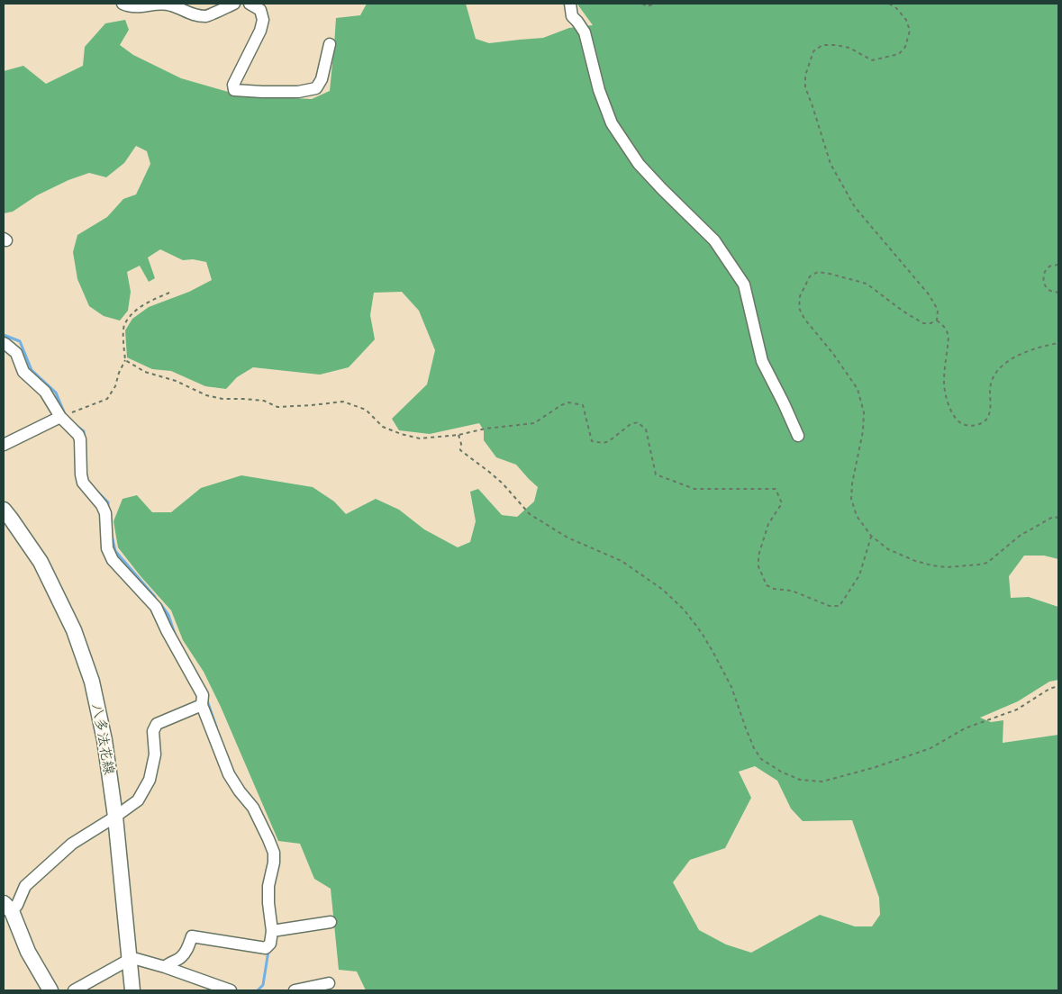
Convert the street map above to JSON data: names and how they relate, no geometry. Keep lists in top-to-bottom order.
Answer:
{
  "streets": {
    "main road": ["八多法花線"]
  }
}
